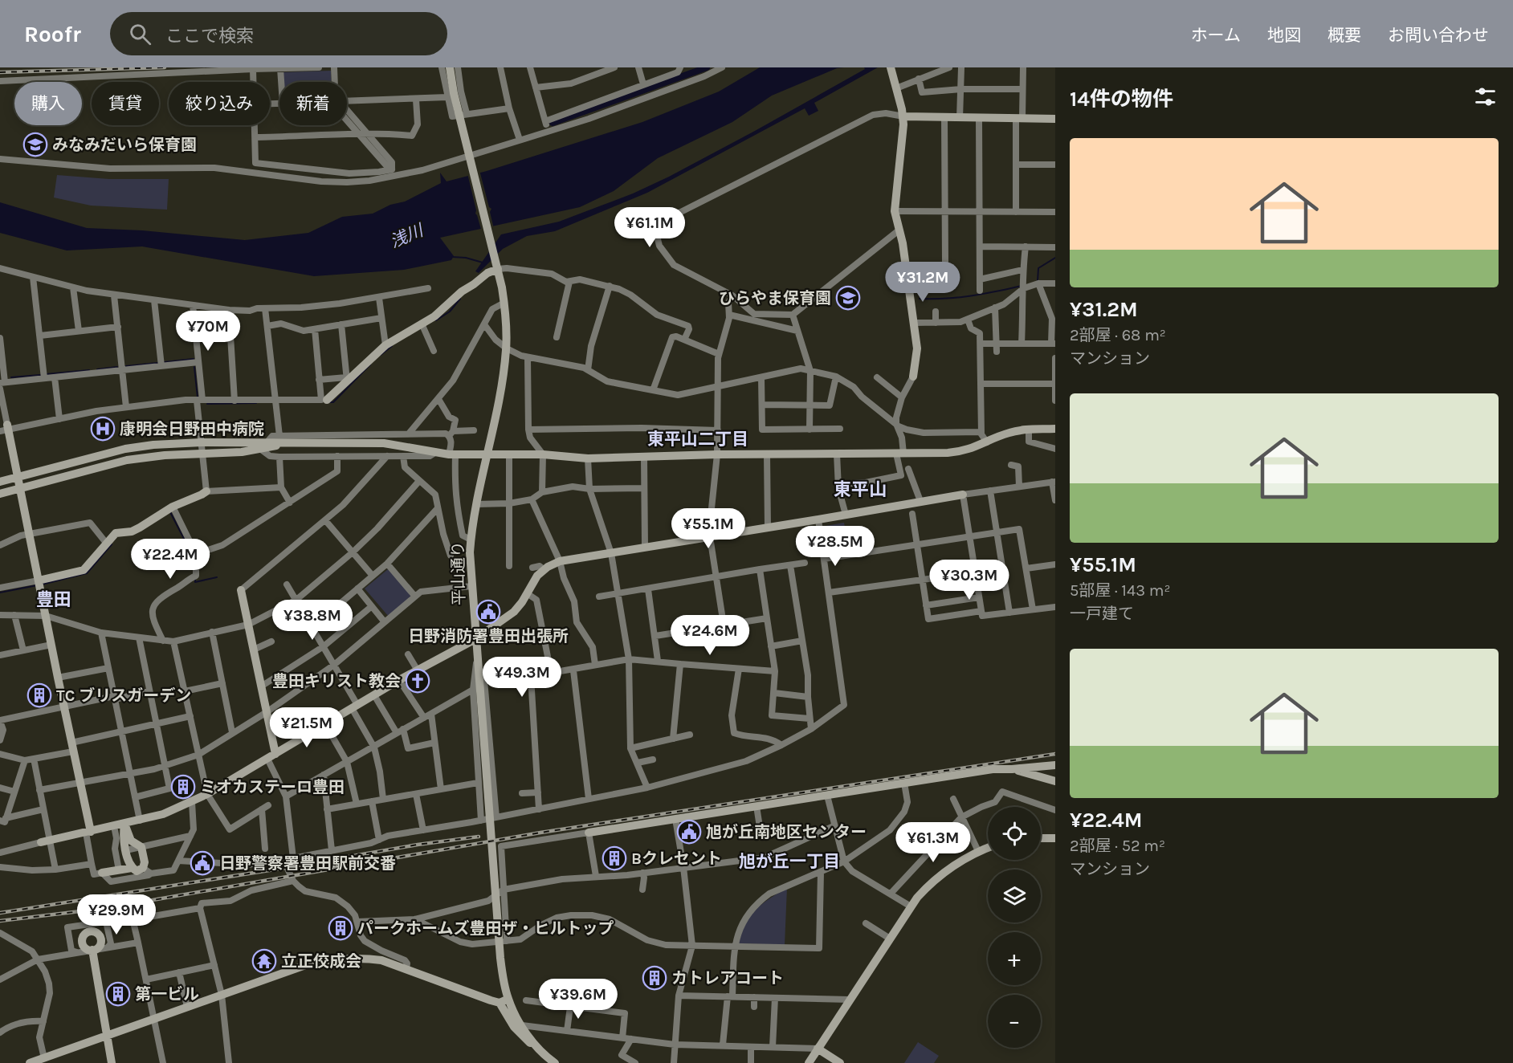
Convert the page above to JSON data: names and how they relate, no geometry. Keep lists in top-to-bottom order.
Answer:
{
  "streets": {
    "street": ["平山通り"]
  },
  "districts": [
    "東平山二丁目",
    "東平山",
    "豊田",
    "旭が丘一丁目"
  ],
  "water": ["浅川"],
  "places": {
    "school or university": ["みなみだいら保育園", "ひらやま保育園"],
    "hospital": ["康明会日野田中病院"],
    "public building": ["日野消防署豊田出張所", "旭が丘南地区センター", "日野警察署豊田駅前交番"],
    "church": ["豊田キリスト教会"],
    "building": [
      "TC ブリスガーデン",
      "ミオカステーロ豊田",
      "Bクレセント",
      "パークホームズ豊田ザ・ヒルトップ",
      "カトレアコート",
      "第一ビル"
    ],
    "temple": ["立正佼成会"]
  },
  "page": {
    "header": "Roofr",
    "search": "ここで検索",
    "nav": [
      "ホーム",
      "地図",
      "概要",
      "お問い合わせ"
    ],
    "heading": "14件の物件",
    "chip": [
      "購入",
      "賃貸",
      "絞り込み",
      "新着"
    ],
    "list": [
      {
        "name": "¥31.2M",
        "note": "2部屋 · 68 m² · マンション"
      },
      {
        "name": "¥55.1M",
        "note": "5部屋 · 143 m² · 一戸建て"
      },
      {
        "name": "¥22.4M",
        "note": "2部屋 · 52 m² · マンション"
      }
    ],
    "price": [
      "¥61.1M",
      "¥31.2M",
      "¥70M",
      "¥55.1M",
      "¥28.5M",
      "¥22.4M",
      "¥30.3M",
      "¥38.8M",
      "¥24.6M",
      "¥49.3M",
      "¥21.5M",
      "¥61.3M",
      "¥29.9M",
      "¥39.6M"
    ],
    "map_buttons": ["+", "−"]
  }
}
